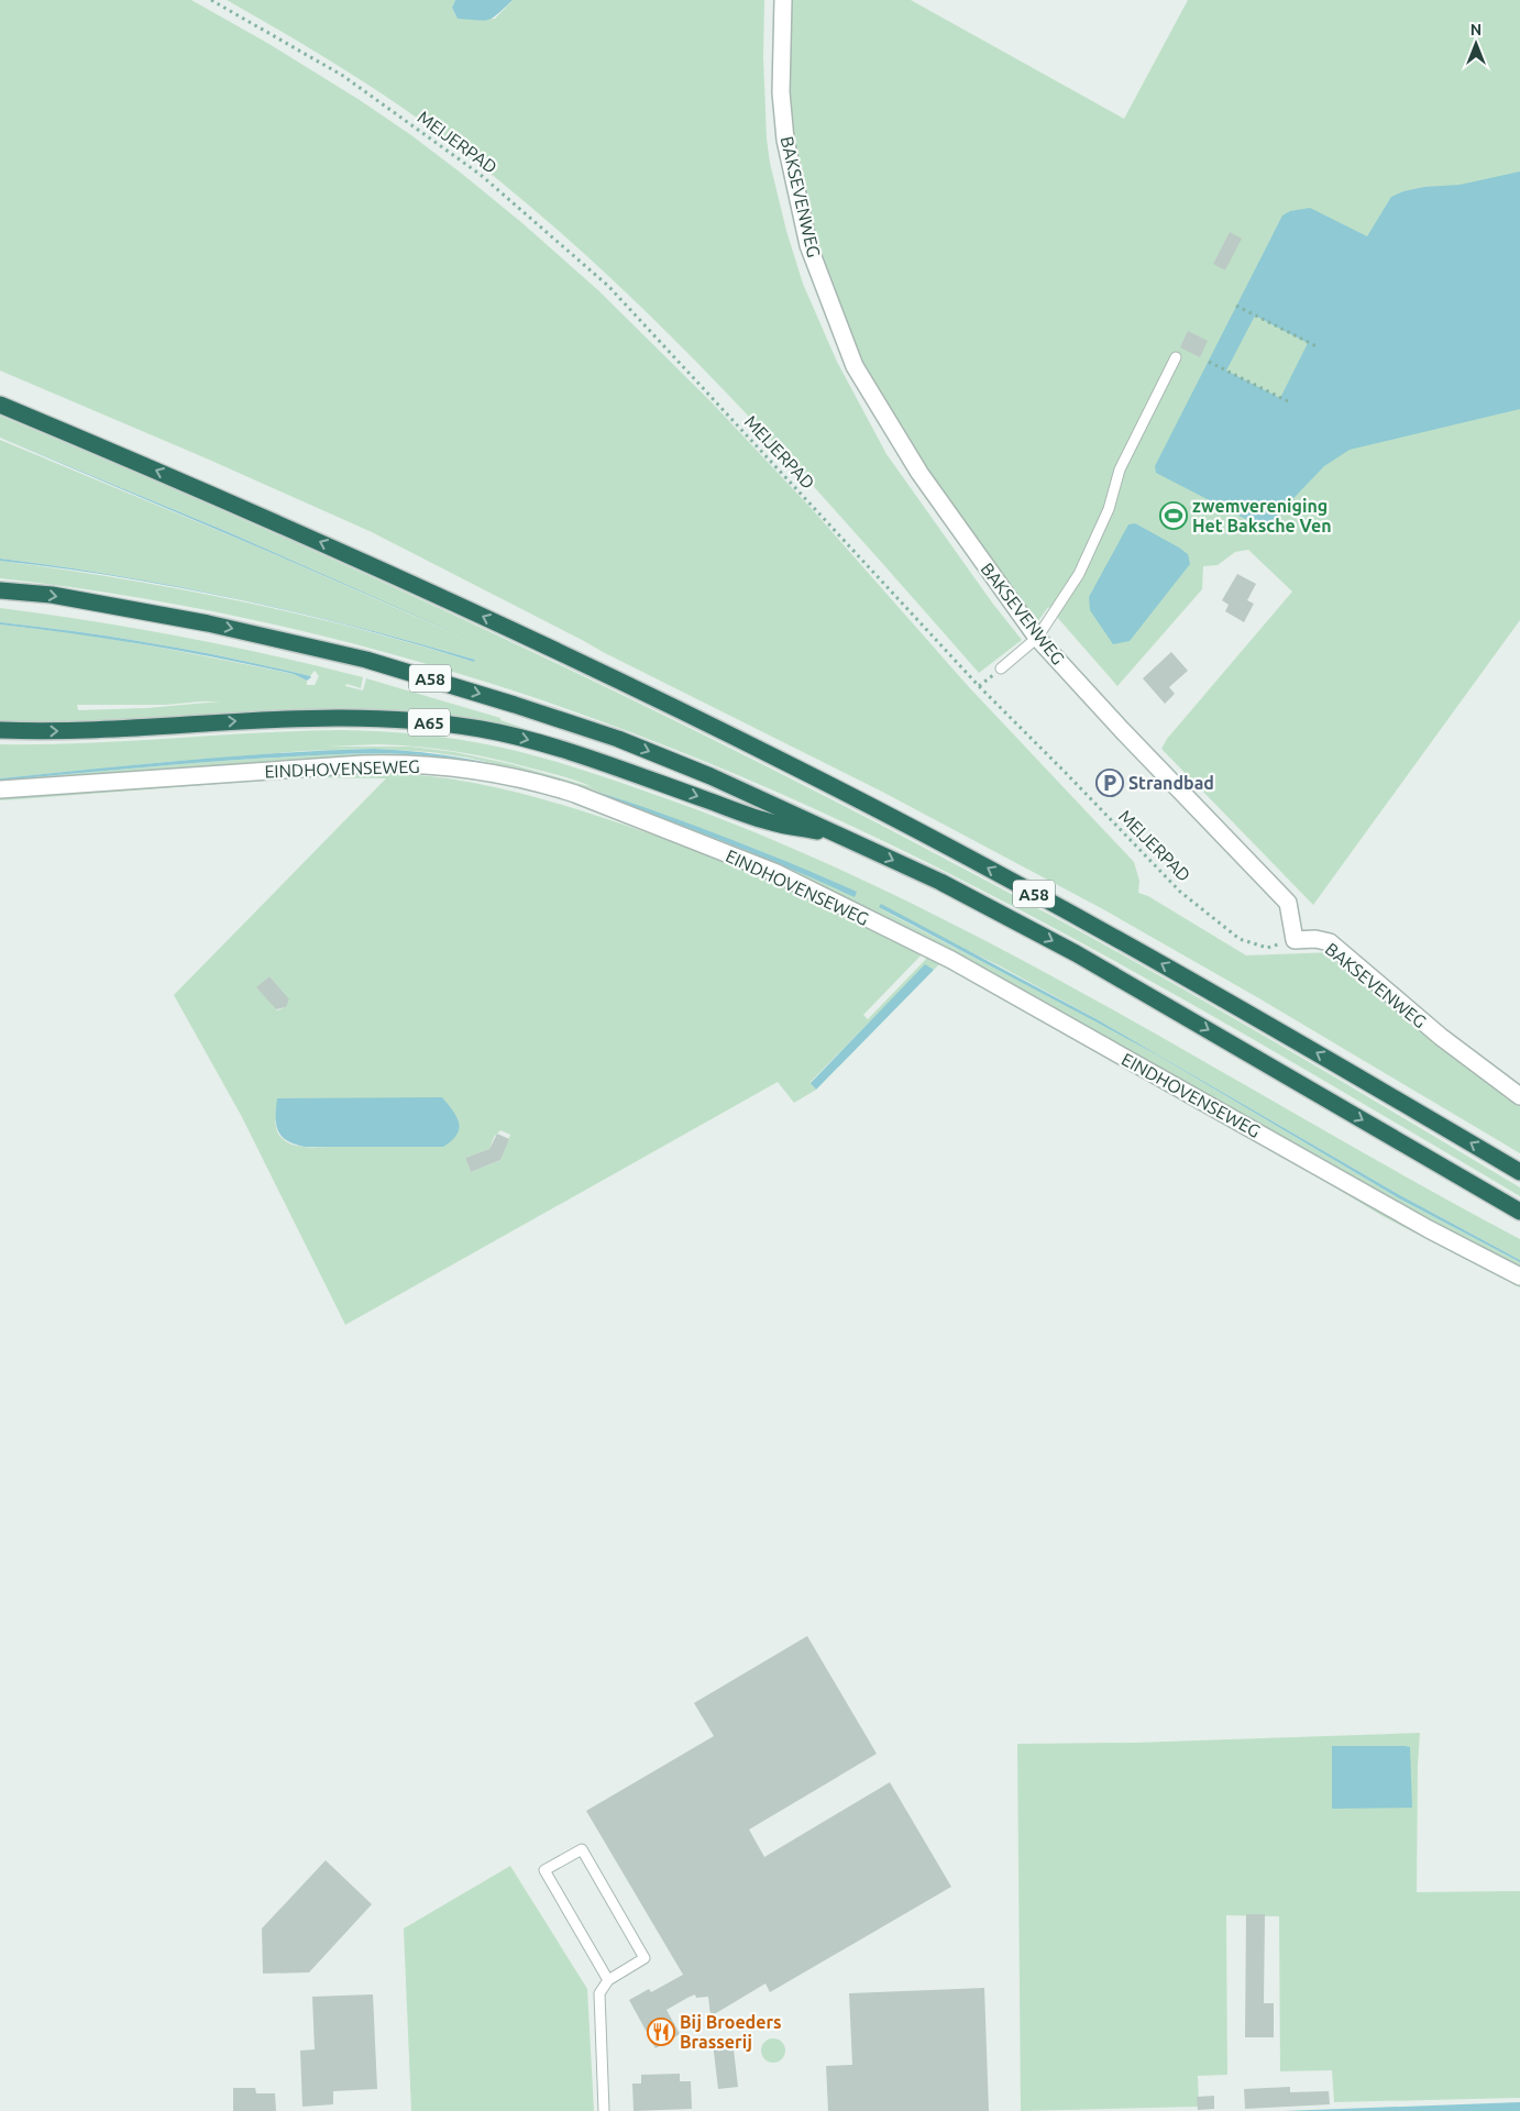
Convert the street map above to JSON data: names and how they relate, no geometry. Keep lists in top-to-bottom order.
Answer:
{
  "streets": {
    "highway": ["A58", "A65"],
    "street": ["BAKSEVENWEG", "EINDHOVENSEWEG"],
    "path": ["MEIJERPAD"]
  },
  "crossings": [
    ["MEIJERPAD", "BAKSEVENWEG"],
    ["A58", "A65"]
  ],
  "places": {
    "sports": ["zwemvereniging Het Baksche Ven"],
    "parking": ["Strandbad"],
    "restaurant": ["Bij Broeders Brasserij"]
  },
  "north": "top"
}
